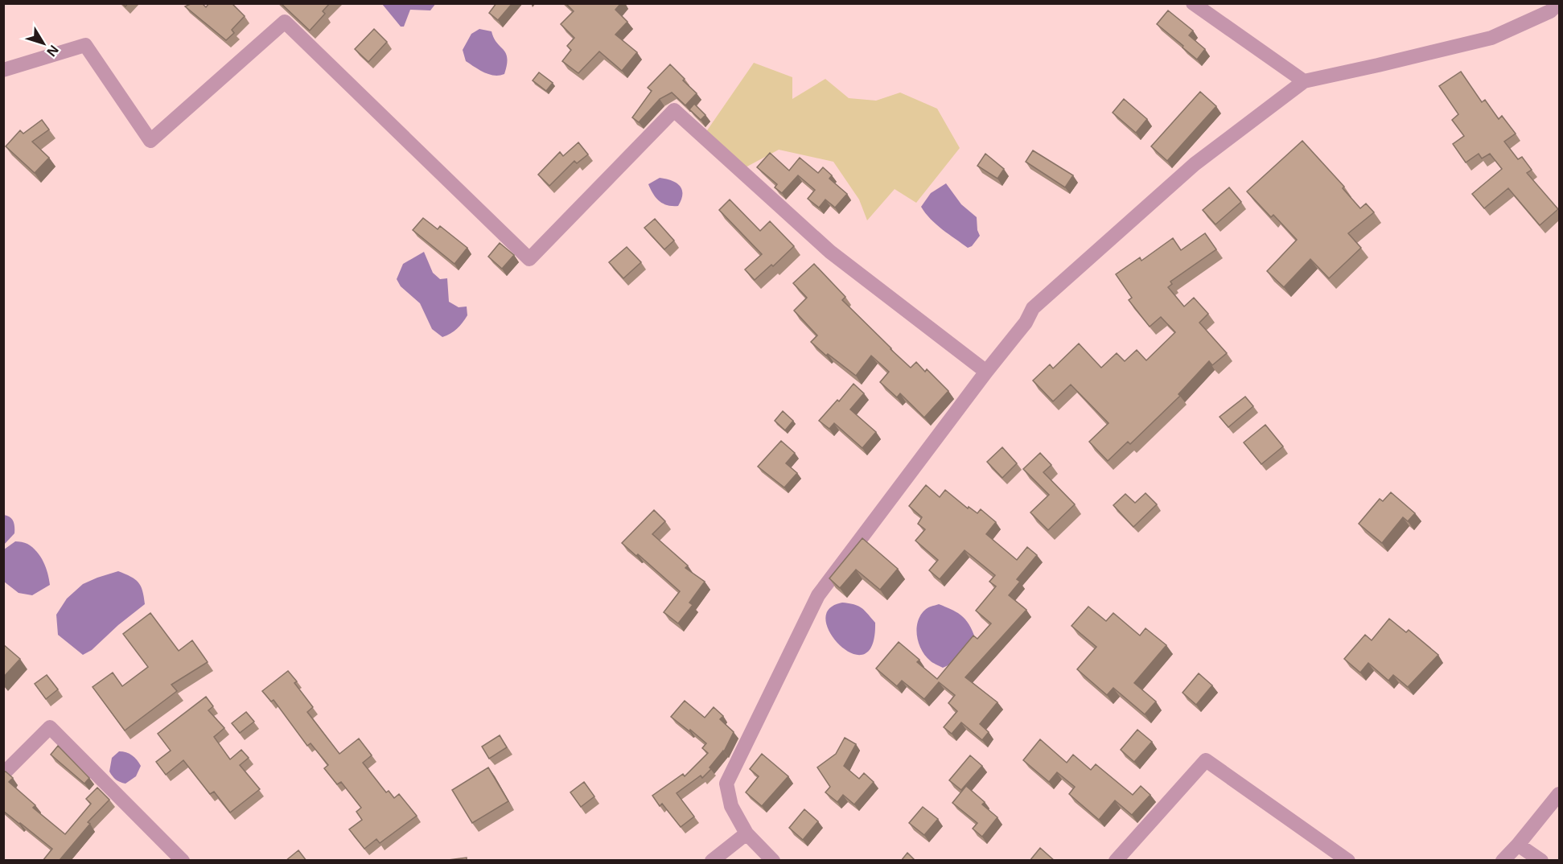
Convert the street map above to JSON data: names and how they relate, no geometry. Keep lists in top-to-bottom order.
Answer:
{
  "north": "bottom right"
}
